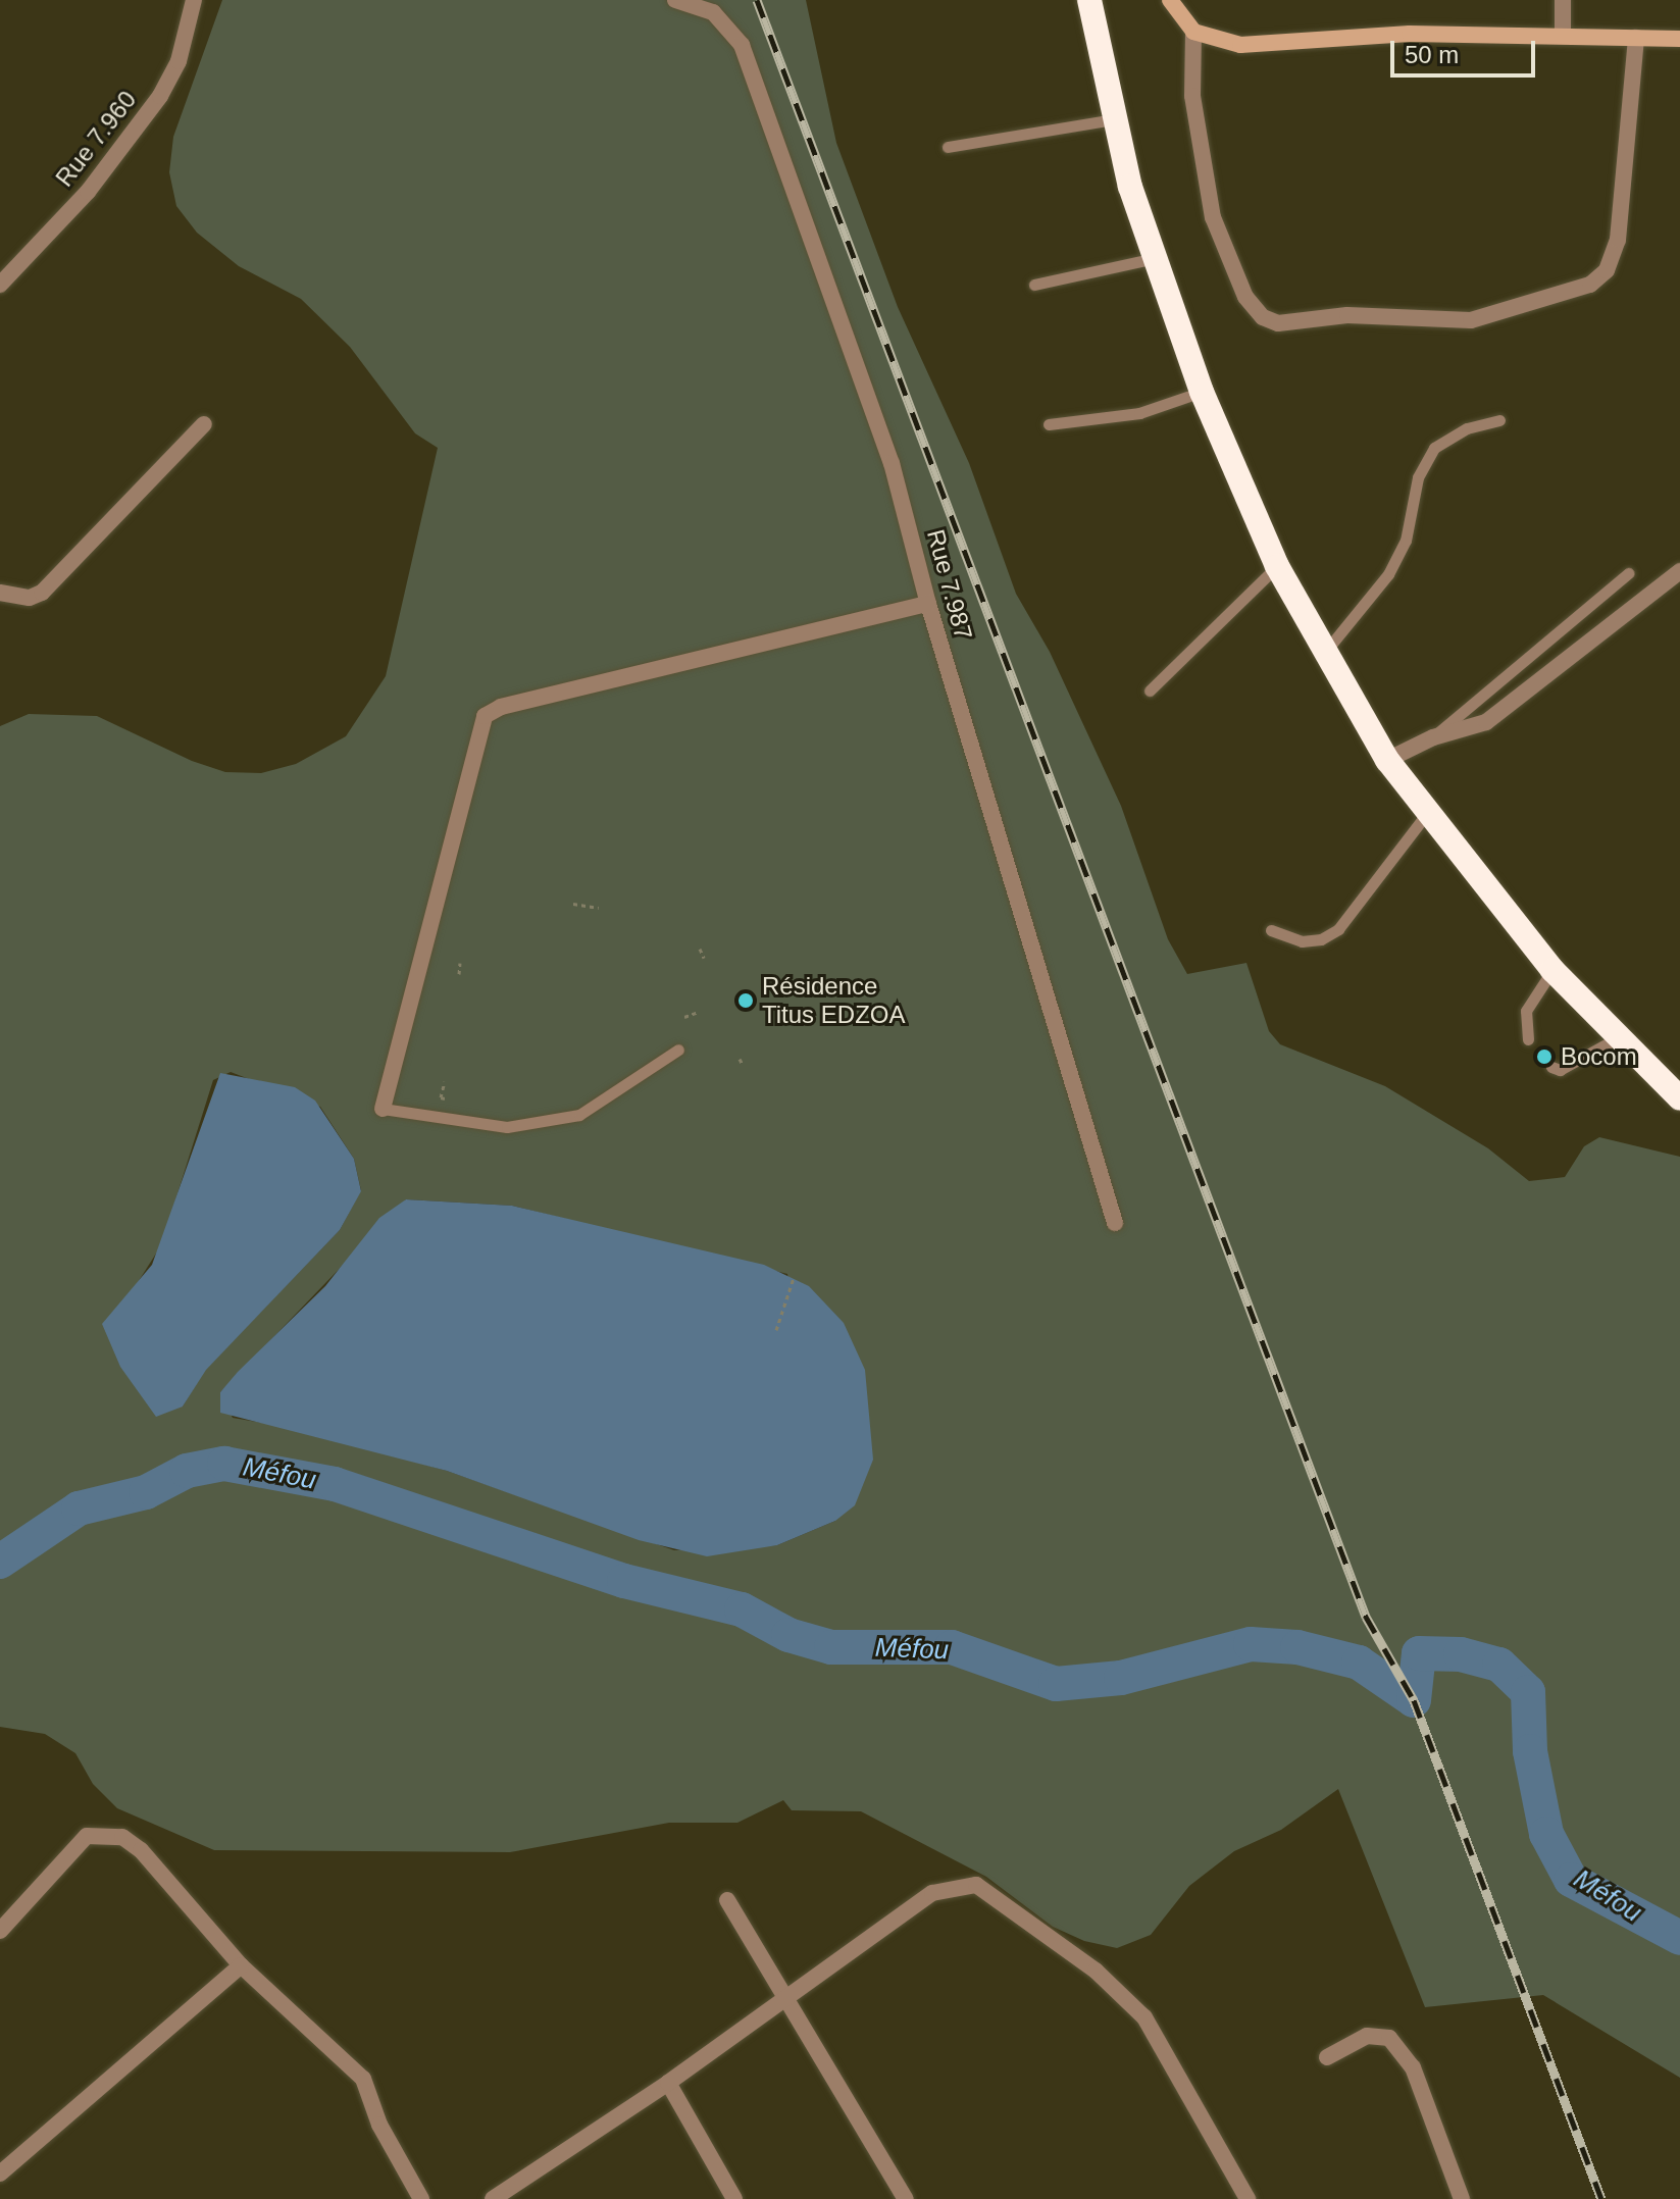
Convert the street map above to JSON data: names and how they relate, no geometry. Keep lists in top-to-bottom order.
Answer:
{
  "streets": {
    "street": ["Rue 7.960", "Rue 7.987"]
  },
  "water": ["Méfou"],
  "places": ["Résidence Titus EDZOA", "Bocom"],
  "scale_bar": "50 m"
}
